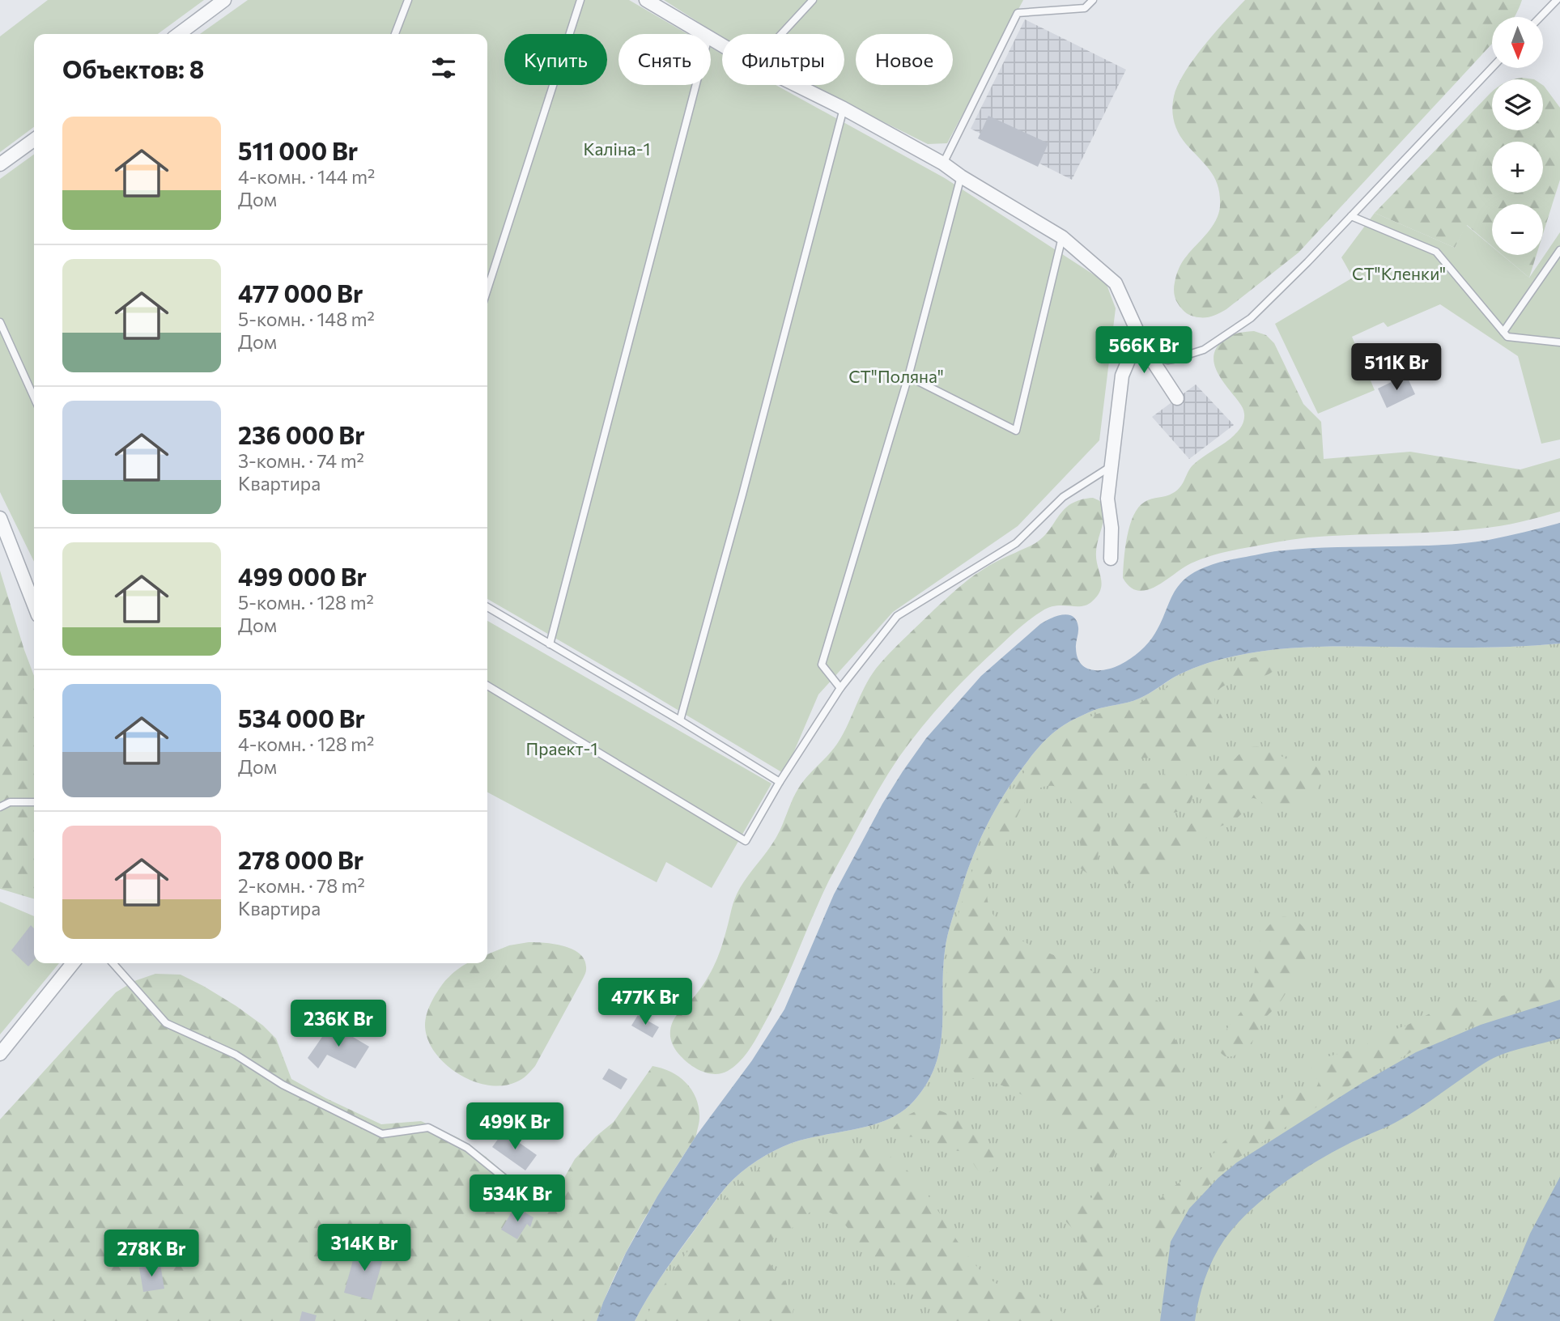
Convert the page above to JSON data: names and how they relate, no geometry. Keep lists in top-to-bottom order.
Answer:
{
  "parks": [
    "Каліна-1",
    "СТ\"Кленки\"",
    "СТ\"Поляна\"",
    "Праект-1"
  ],
  "north": "bottom",
  "page": {
    "map_buttons": ["+", "−"],
    "chip": [
      "Купить",
      "Снять",
      "Фильтры",
      "Новое"
    ],
    "heading": "Объектов: 8",
    "list": [
      {
        "name": "511 000 Br",
        "note": "4-комн. · 144 m² · Дом"
      },
      {
        "name": "477 000 Br",
        "note": "5-комн. · 148 m² · Дом"
      },
      {
        "name": "236 000 Br",
        "note": "3-комн. · 74 m² · Квартира"
      },
      {
        "name": "499 000 Br",
        "note": "5-комн. · 128 m² · Дом"
      },
      {
        "name": "534 000 Br",
        "note": "4-комн. · 128 m² · Дом"
      },
      {
        "name": "278 000 Br",
        "note": "2-комн. · 78 m² · Квартира"
      }
    ],
    "price": [
      "566K Br",
      "511K Br",
      "477K Br",
      "236K Br",
      "499K Br",
      "534K Br",
      "314K Br",
      "278K Br"
    ]
  }
}
